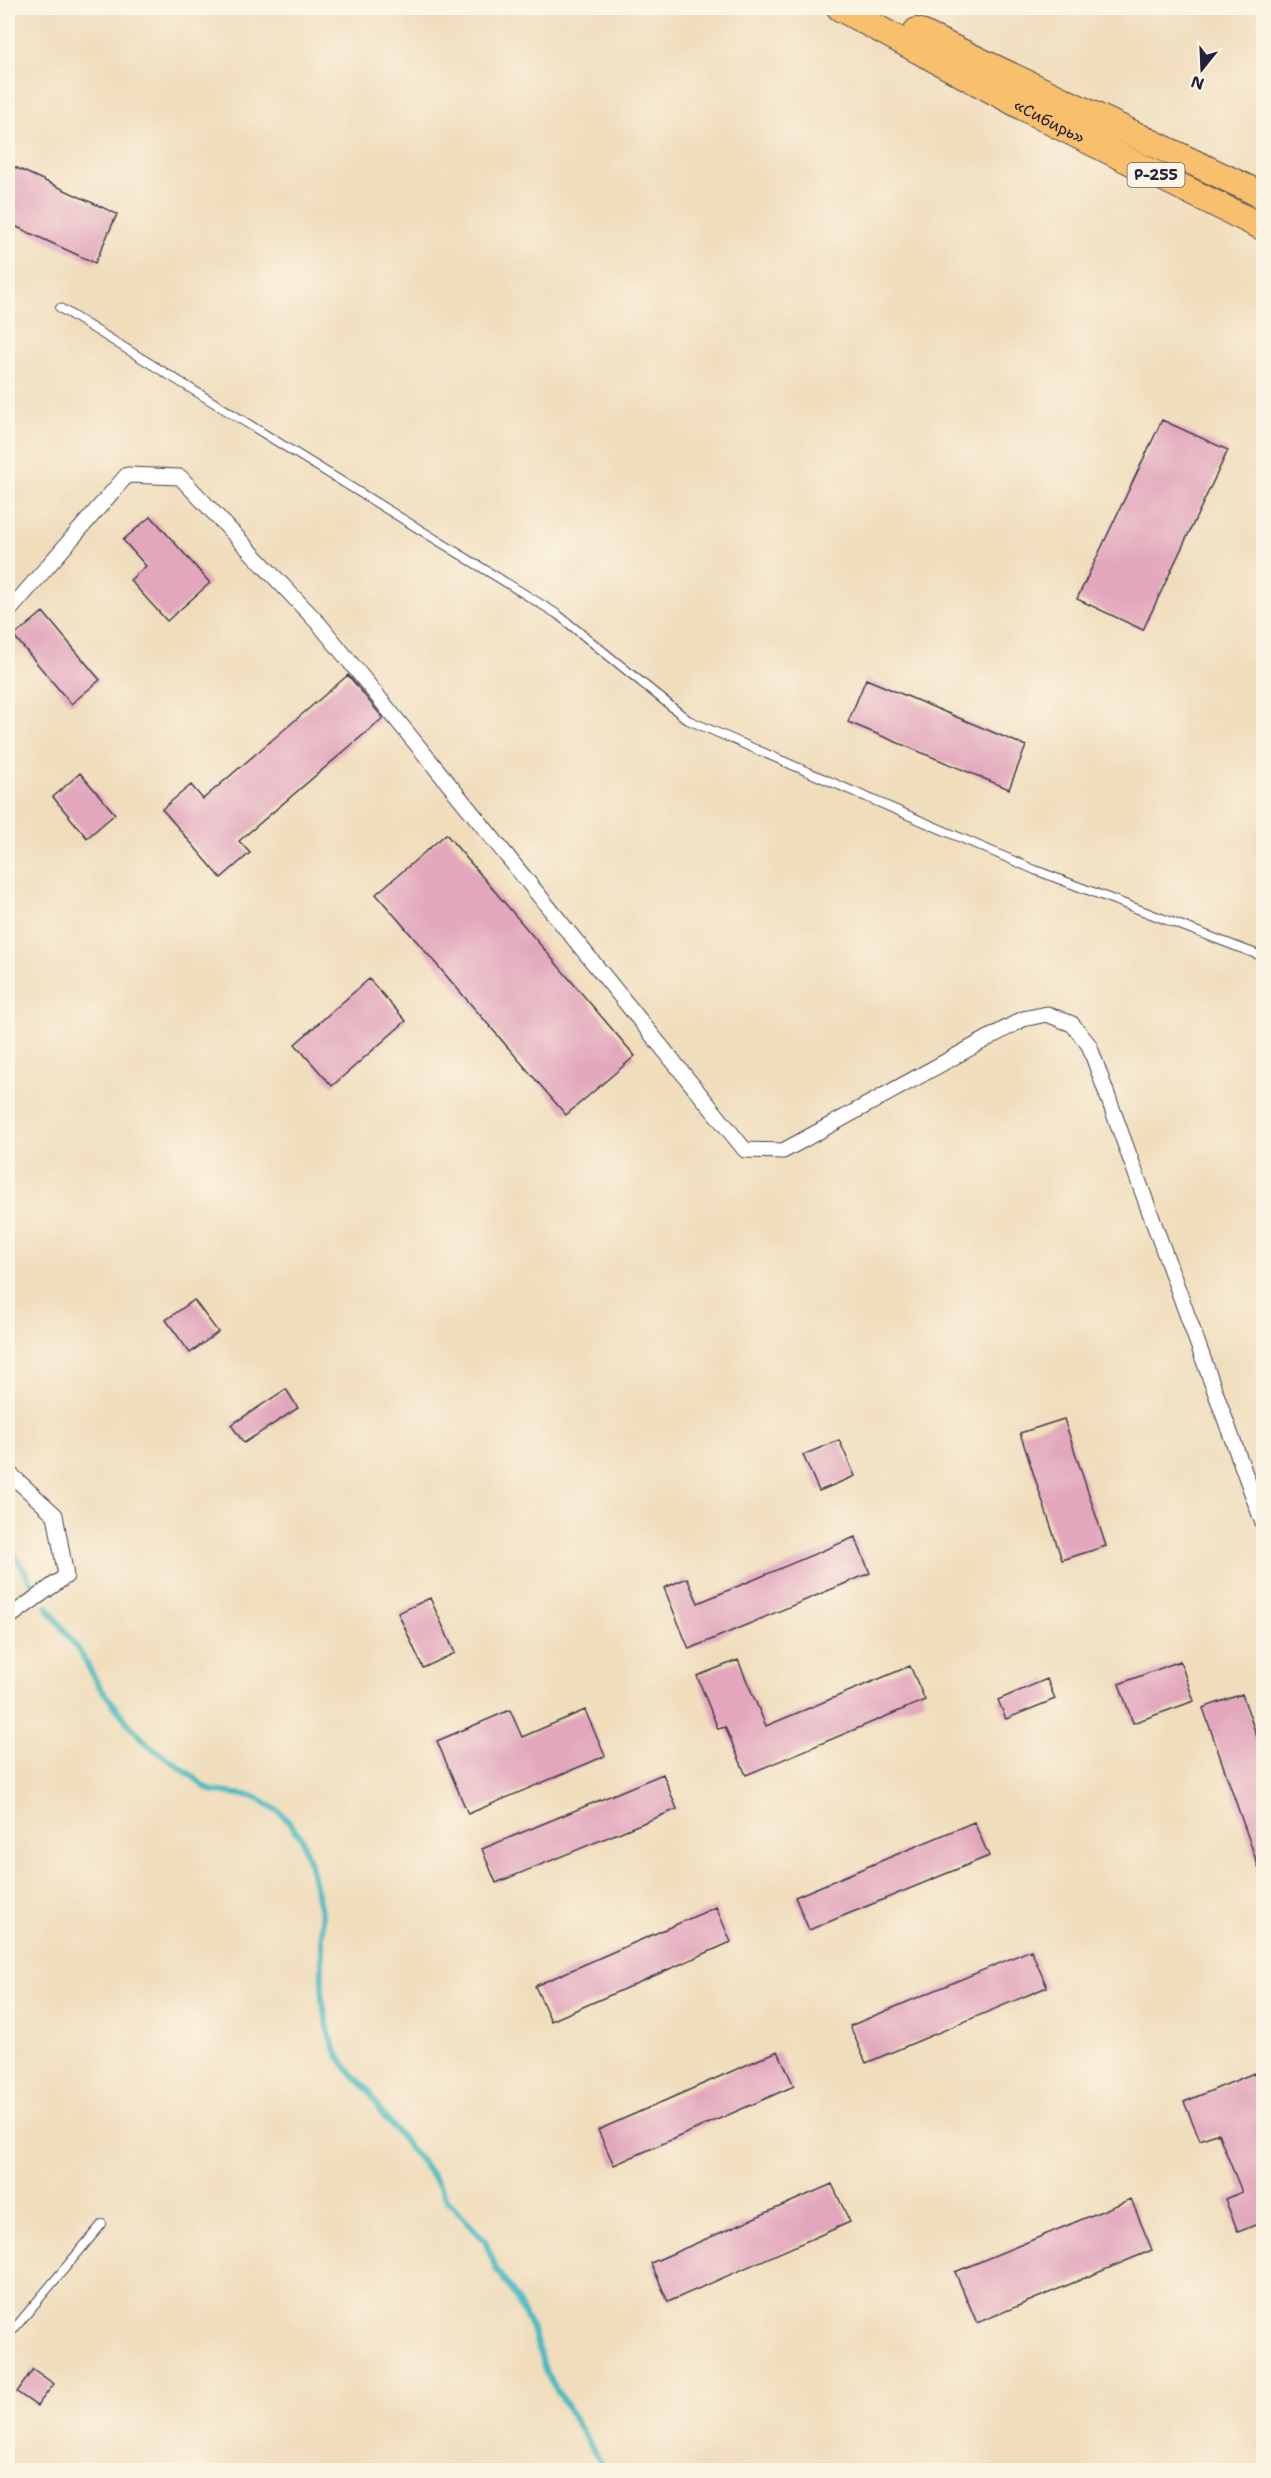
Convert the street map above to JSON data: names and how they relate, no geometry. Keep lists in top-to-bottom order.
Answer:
{
  "streets": {
    "highway": ["«Сибирь»", "Р-255"]
  },
  "north": "bottom"
}
